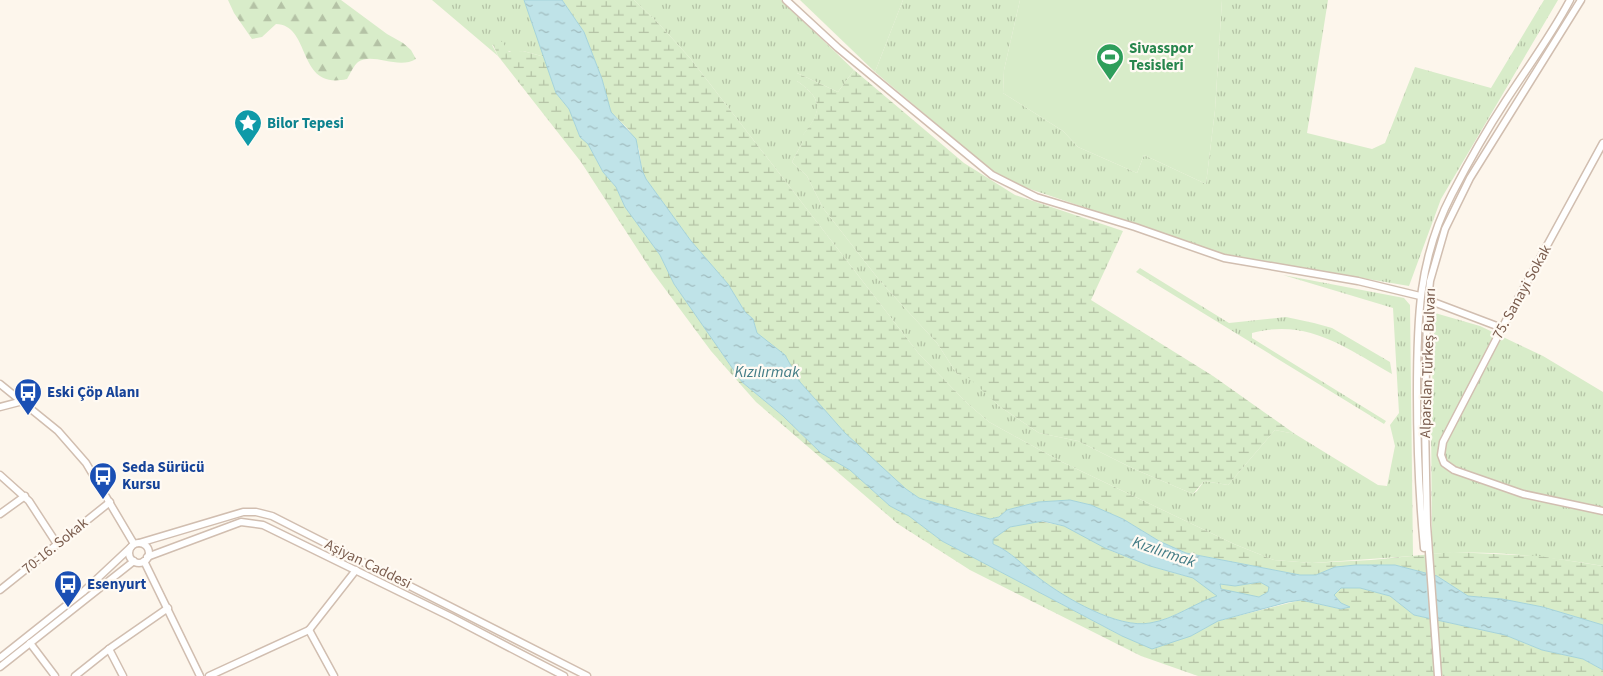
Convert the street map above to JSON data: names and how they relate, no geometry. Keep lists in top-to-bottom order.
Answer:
{
  "streets": {
    "street": [
      "75. Sanayi Sokak",
      "Alparslan Türkeş Bulvarı",
      "70-16. Sokak",
      "Aşiyan Caddesi"
    ]
  },
  "water": ["Kızılırmak"],
  "places": {
    "sports": ["Sivasspor Tesisleri"],
    "place": ["Bilor Tepesi"],
    "bus stop": ["Eski Çöp Alanı", "Seda Sürücü Kursu", "Esenyurt"]
  }
}
